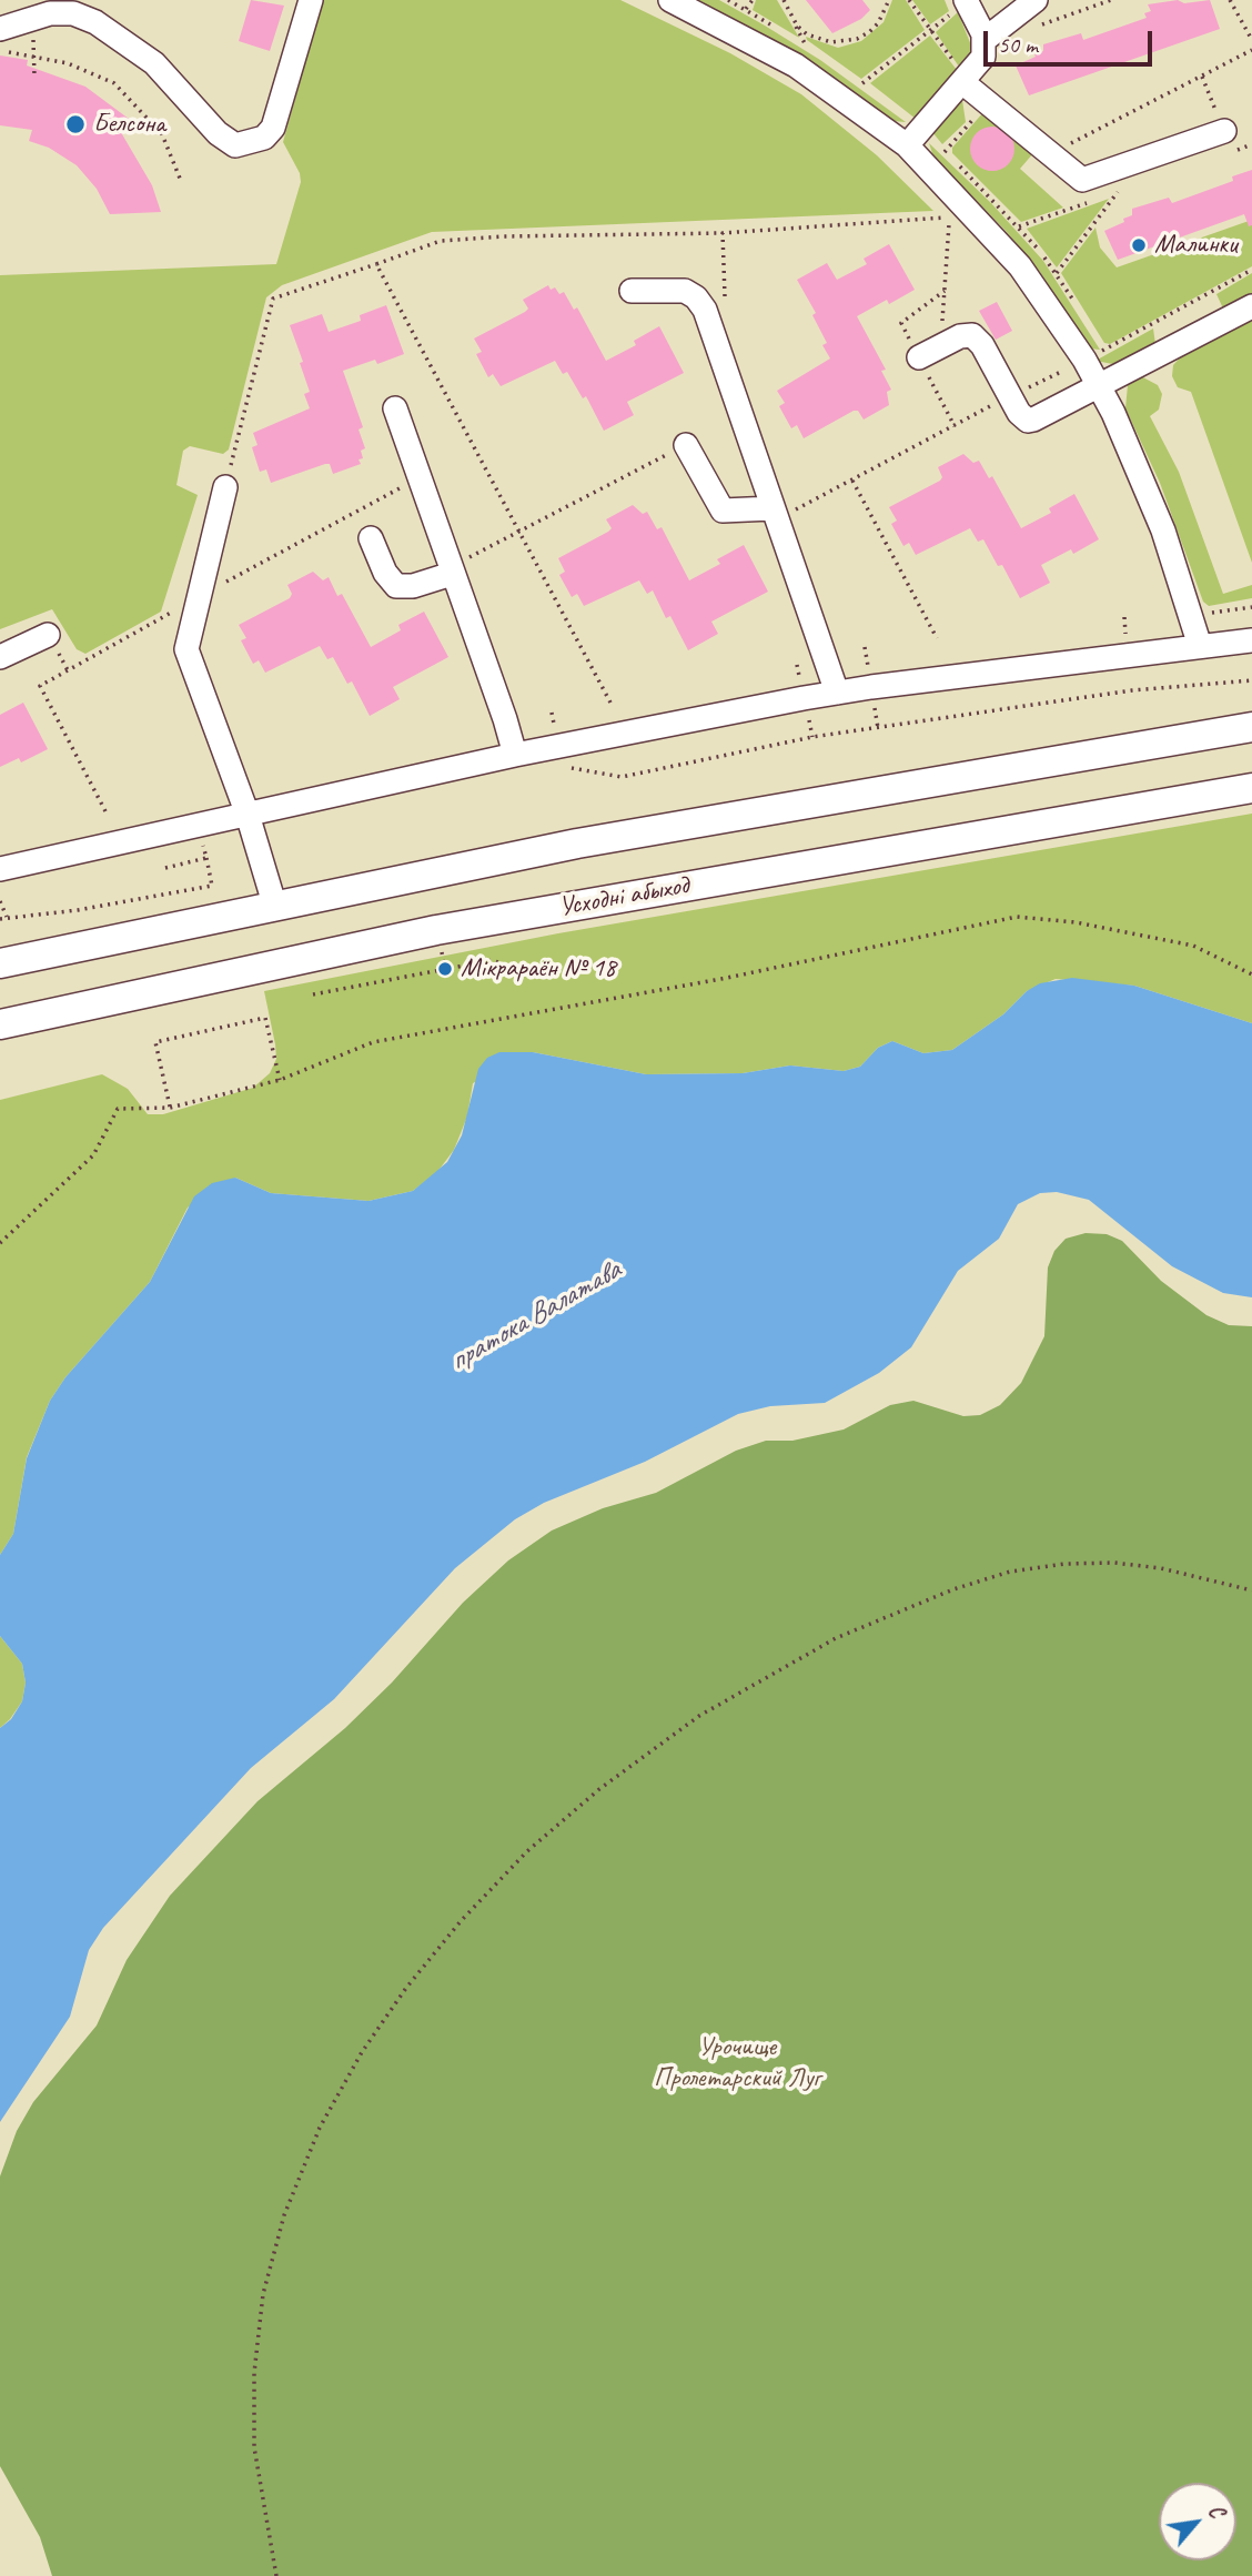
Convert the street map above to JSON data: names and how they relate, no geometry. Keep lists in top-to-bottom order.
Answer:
{
  "streets": {
    "main road": ["Усходні абыход"]
  },
  "water": ["пратока Валатава"],
  "parks": ["Урочище Пролетарский Луг"],
  "places": ["Белсона", "Малинки", "Мікрараён № 18"],
  "scale_bar": "50 m",
  "north": "top right"
}
